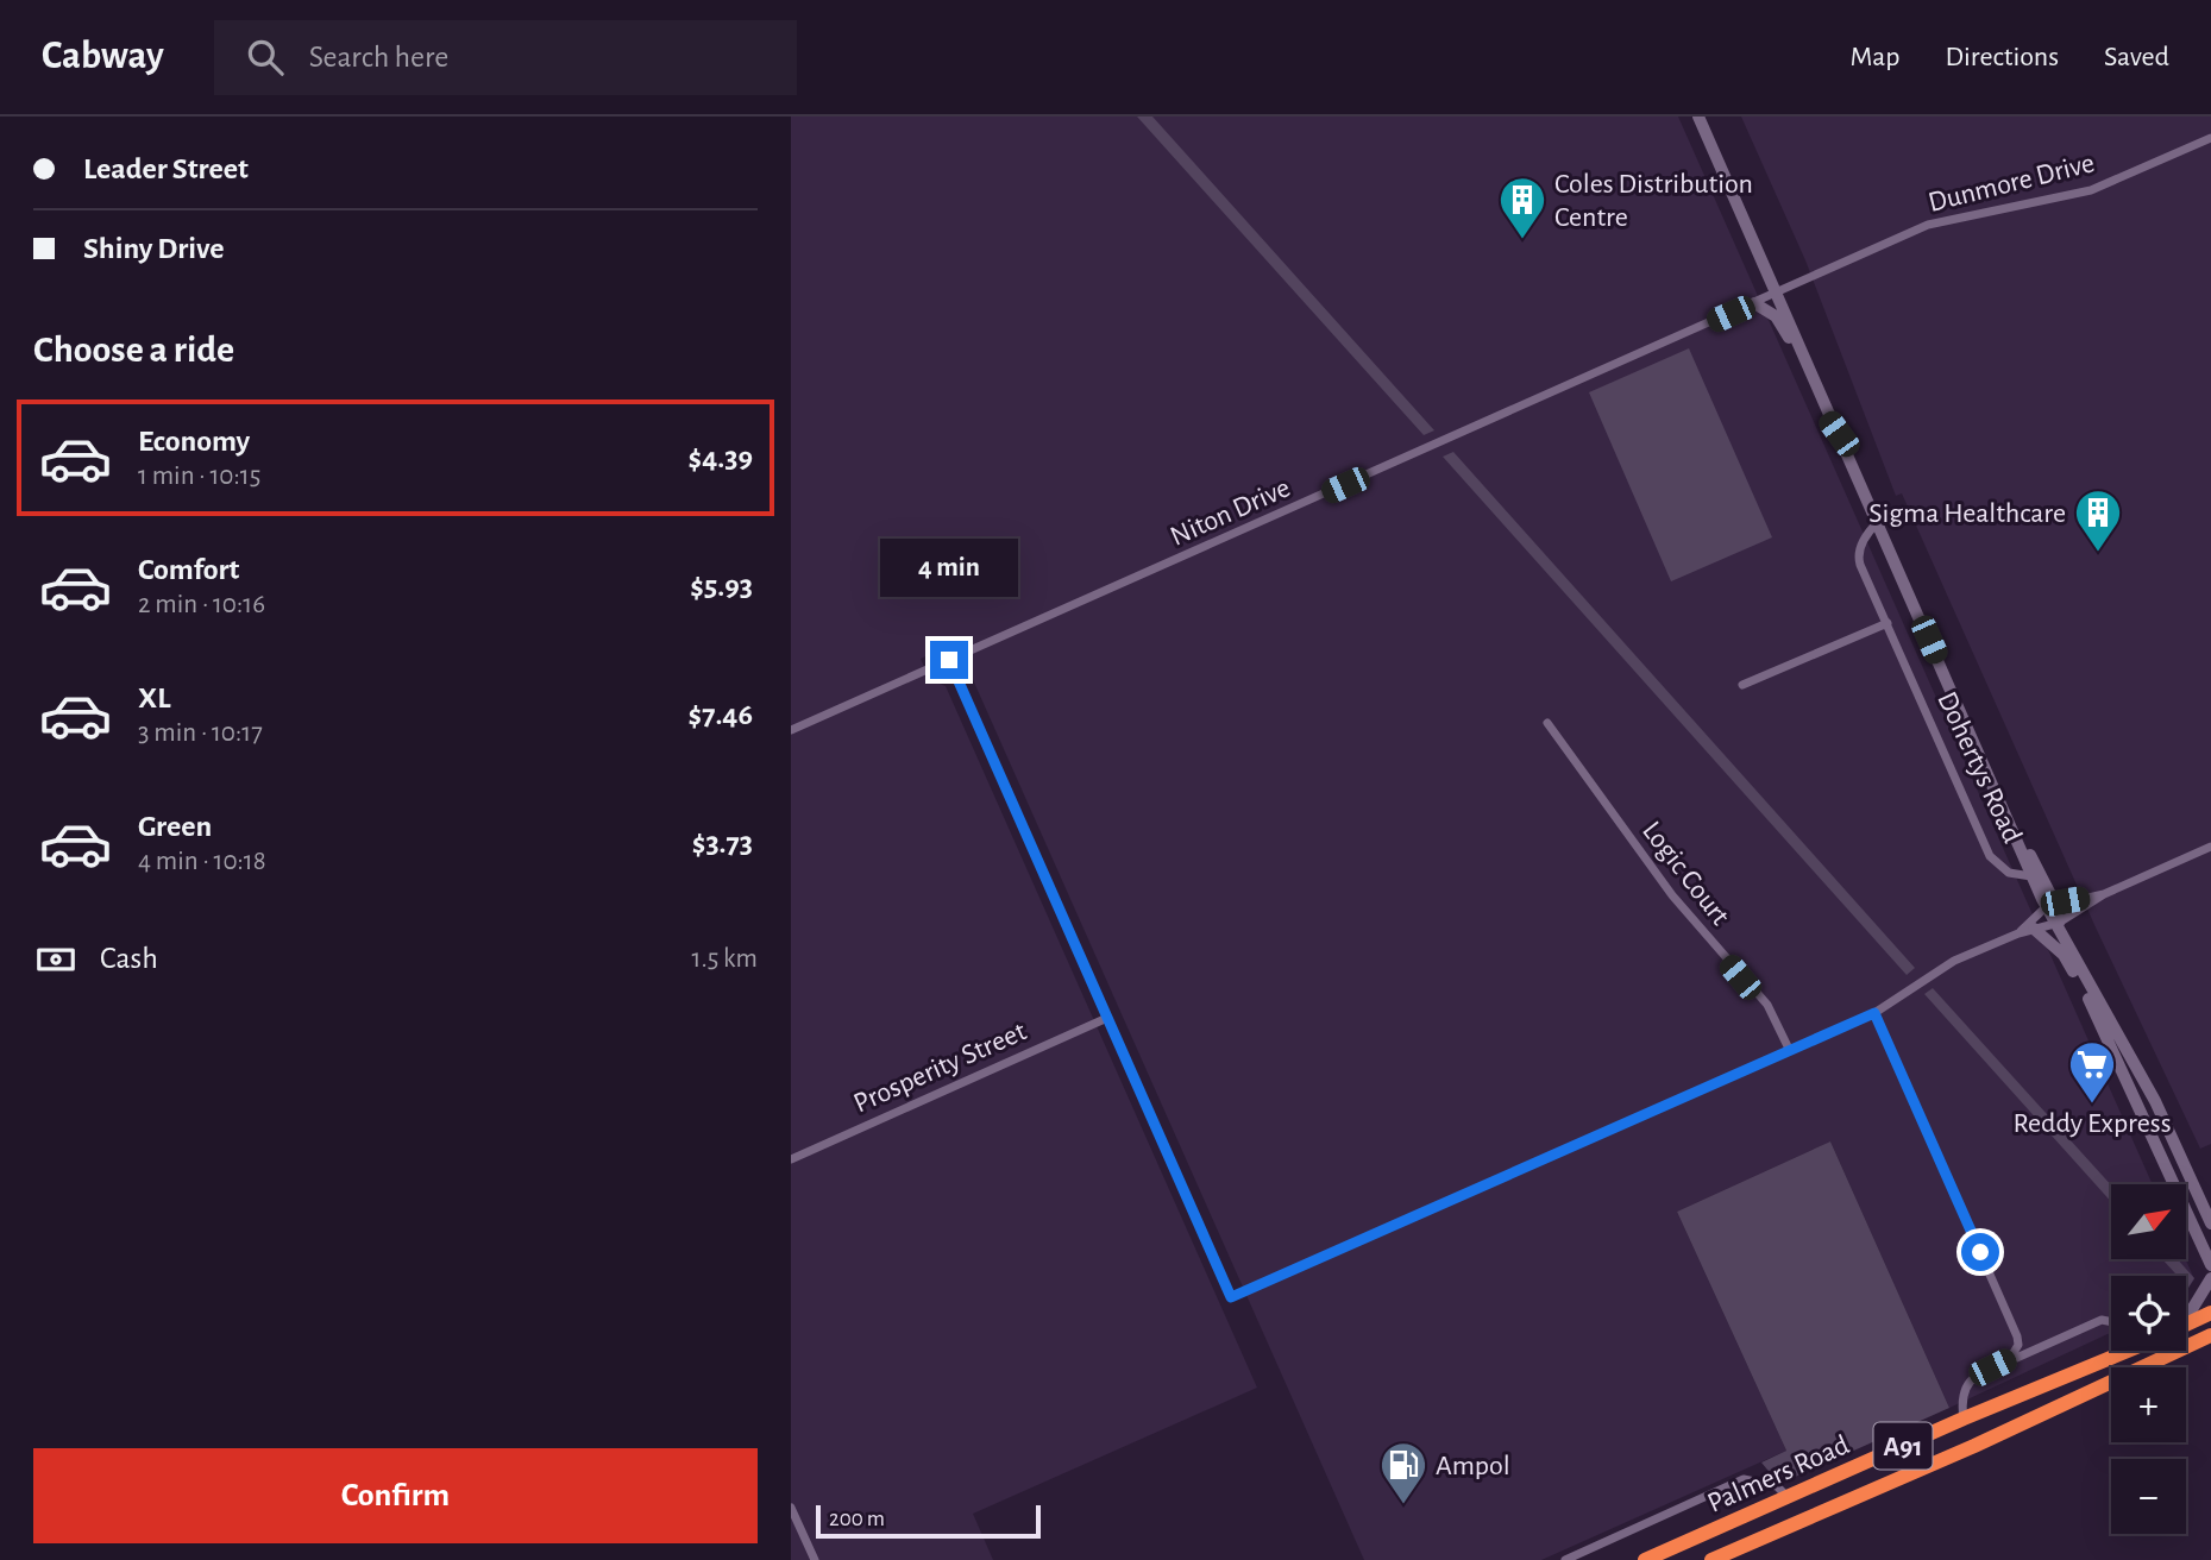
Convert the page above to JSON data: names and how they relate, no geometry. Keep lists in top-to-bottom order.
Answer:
{
  "streets": {
    "highway": ["A91", "Palmers Road"],
    "main road": ["Dohertys Road"],
    "street": [
      "Dunmore Drive",
      "Niton Drive",
      "Logic Court",
      "Prosperity Street"
    ]
  },
  "crossings": [
    ["Dunmore Drive", "Niton Drive"],
    ["Dunmore Drive", "Dohertys Road"],
    ["Niton Drive", "Dohertys Road"]
  ],
  "places": {
    "building": ["Coles Distribution Centre", "Sigma Healthcare"],
    "supermarket": ["Reddy Express"],
    "fuel station": ["Ampol"]
  },
  "scale_bar": "200 m",
  "north": "top right",
  "page": {
    "header": "Cabway",
    "search": "Search here",
    "nav": ["Map", "Directions", "Saved"],
    "banner": ["Leader Street", "Shiny Drive"],
    "heading": "Choose a ride",
    "list": [
      {
        "name": "Economy",
        "note": "1 min · 10:15",
        "value": "$4.39"
      },
      {
        "name": "Comfort",
        "note": "2 min · 10:16",
        "value": "$5.93"
      },
      {
        "name": "XL",
        "note": "3 min · 10:17",
        "value": "$7.46"
      },
      {
        "name": "Green",
        "note": "4 min · 10:18",
        "value": "$3.73"
      }
    ],
    "bubble": "4 min",
    "pay": ["Cash", "1.5 km"],
    "map_buttons": ["+", "−"],
    "buttons": "Confirm",
    "scale": "200 m"
  }
}
